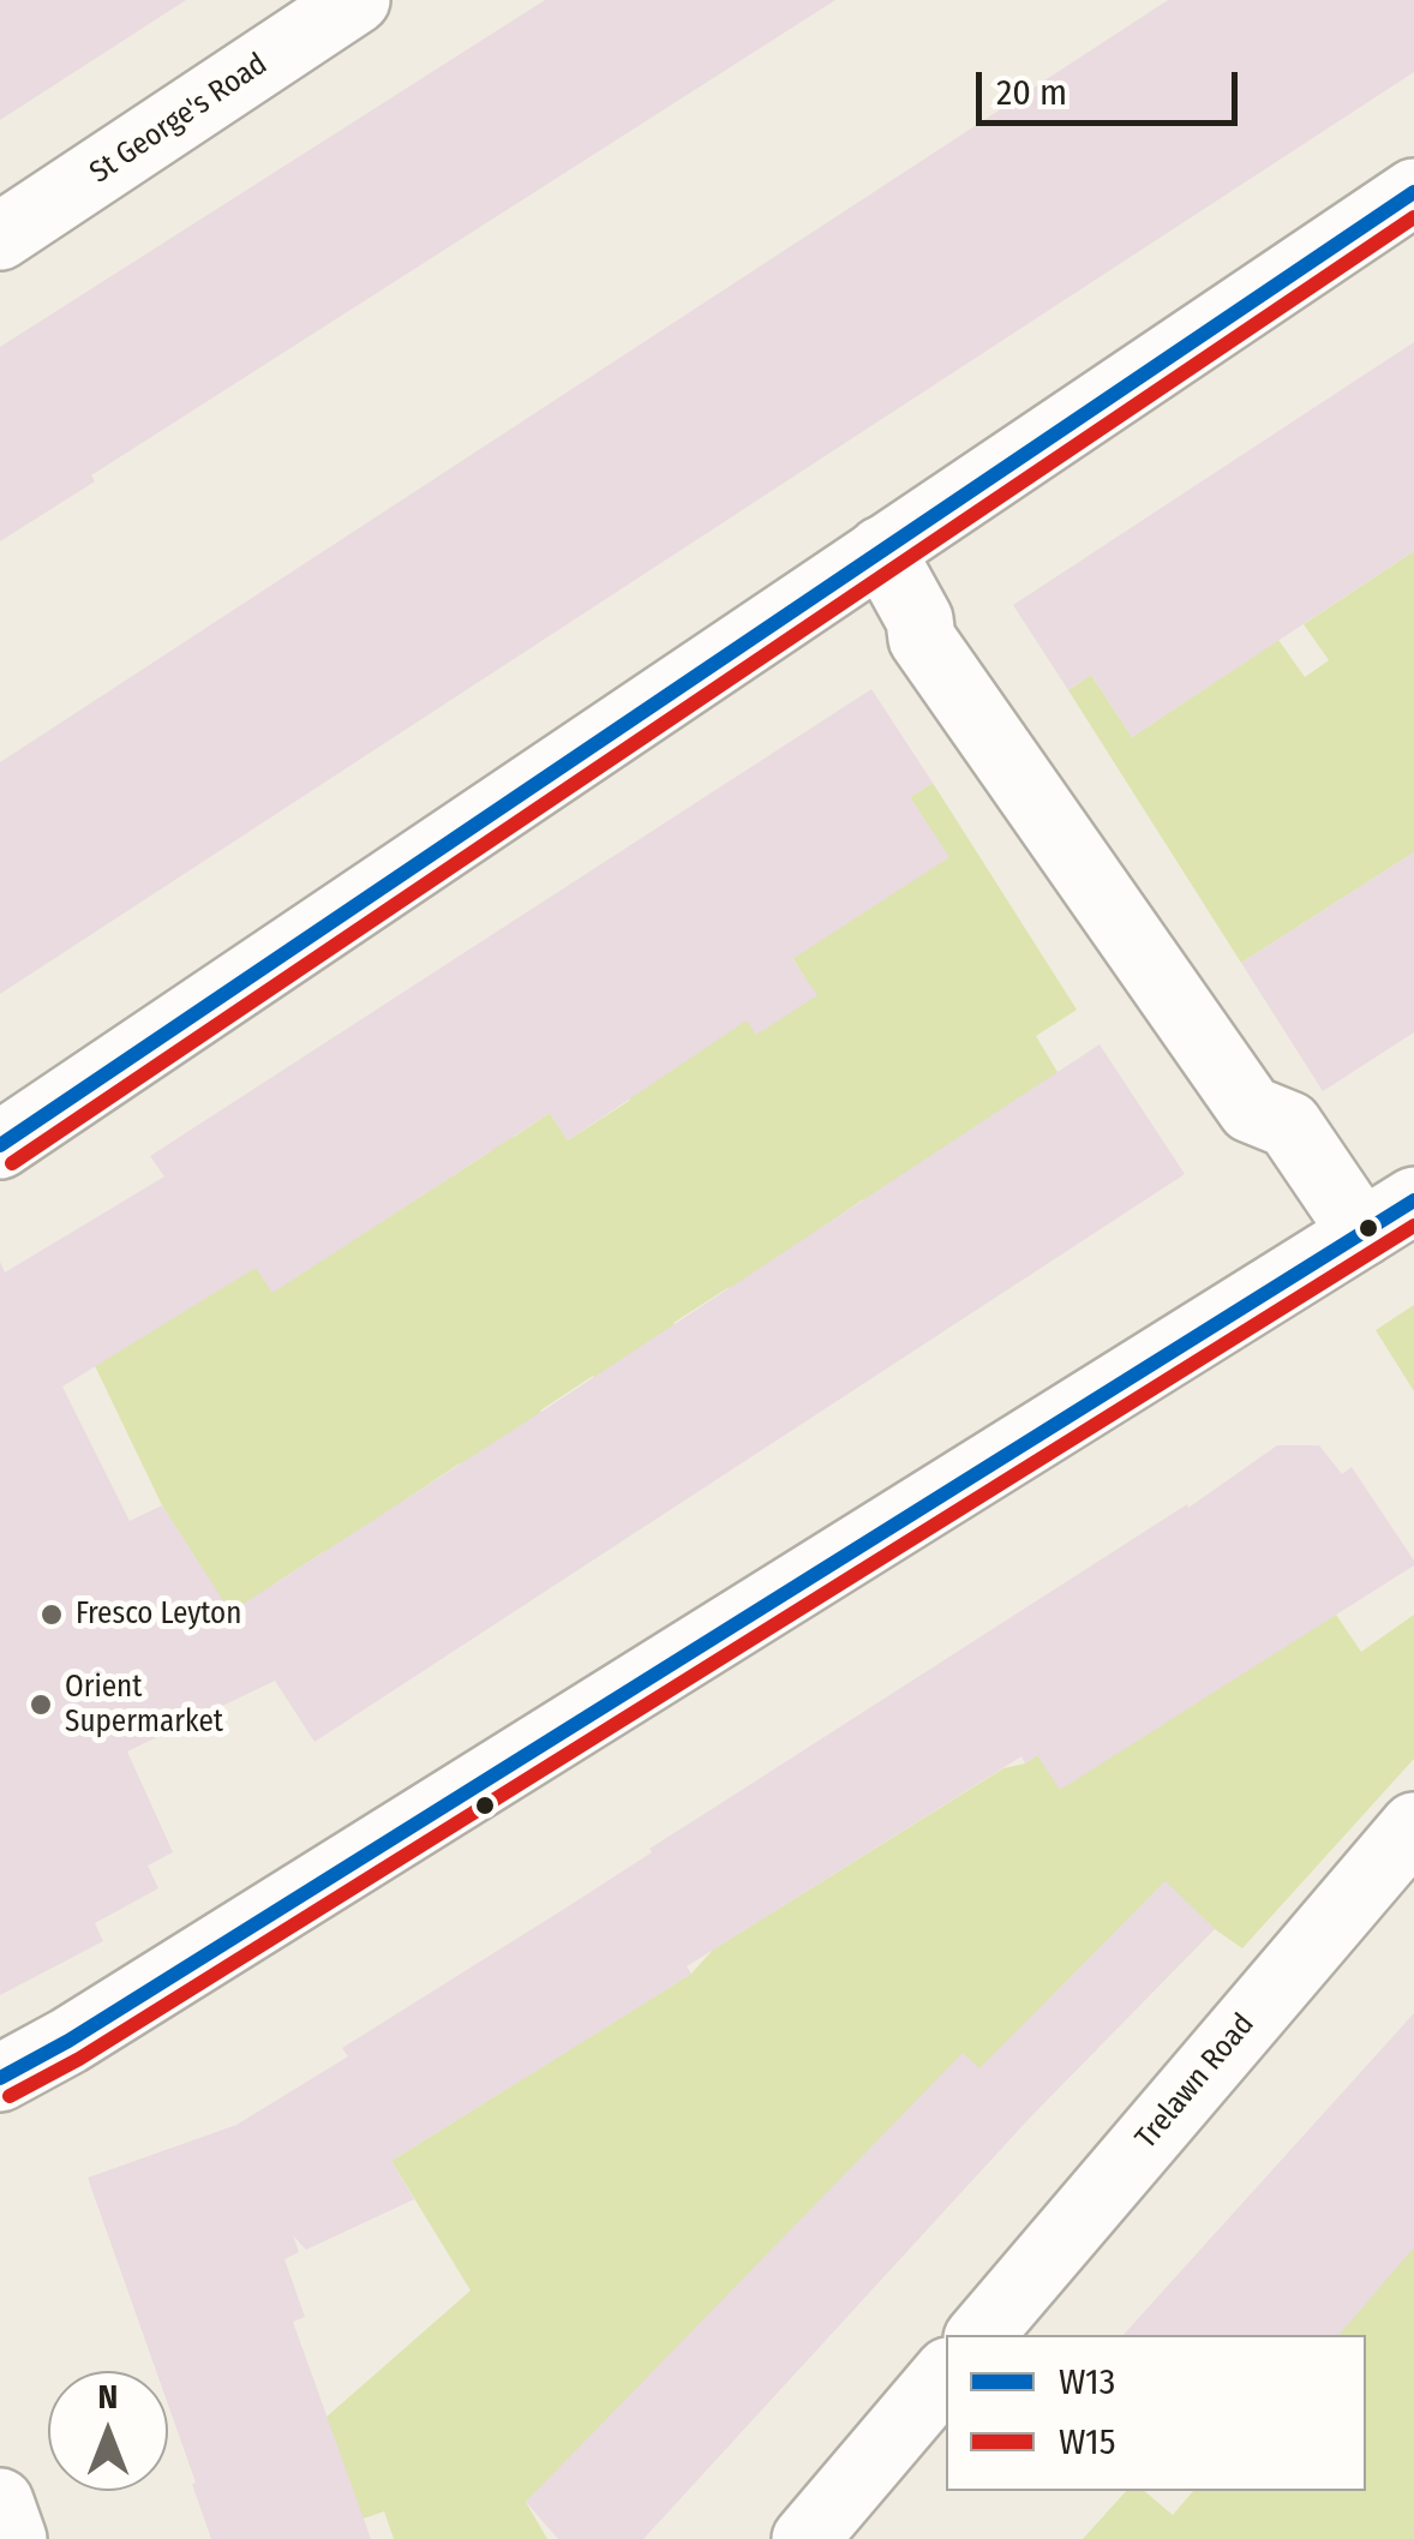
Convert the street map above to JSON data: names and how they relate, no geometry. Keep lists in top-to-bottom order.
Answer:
{
  "streets": {
    "main road": ["St George's Road", "Trelawn Road"]
  },
  "places": ["Fresco Leyton", "Orient Supermarket"],
  "lines": ["transit line W13", "transit line W15"],
  "legend": ["W13", "W15"],
  "scale_bar": "20 m",
  "north": "top"
}
